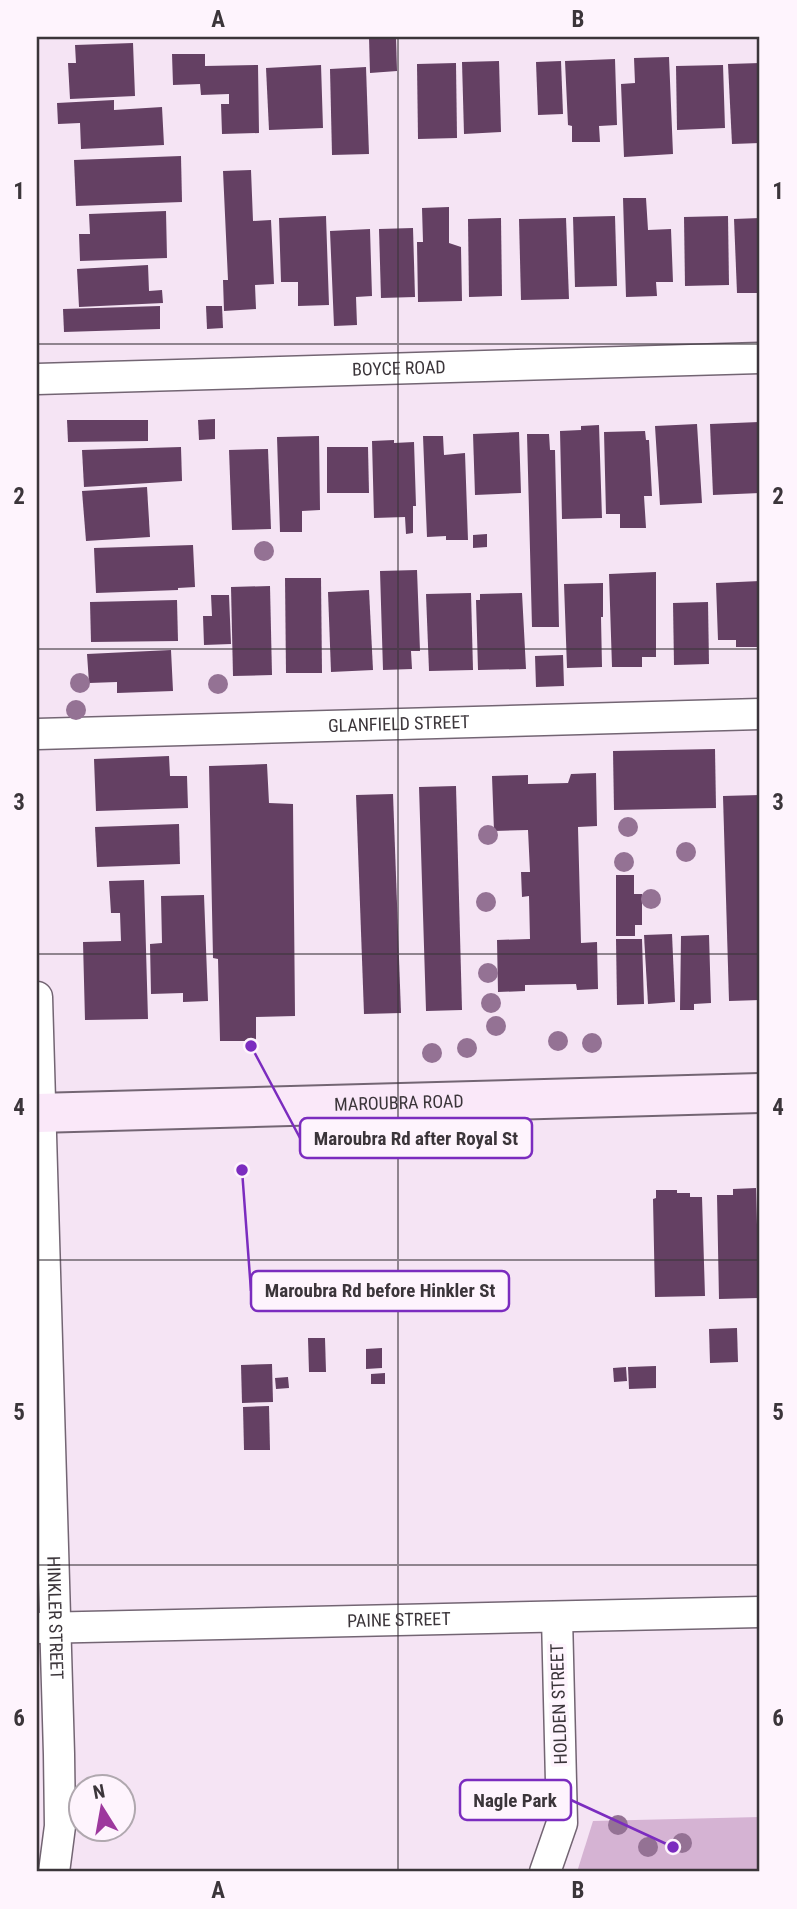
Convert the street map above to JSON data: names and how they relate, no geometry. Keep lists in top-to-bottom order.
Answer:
{
  "streets": {
    "main road": ["MAROUBRA ROAD"],
    "street": [
      "BOYCE ROAD",
      "GLANFIELD STREET",
      "HINKLER STREET",
      "PAINE STREET",
      "HOLDEN STREET"
    ]
  },
  "crossings": [
    ["MAROUBRA ROAD", "HINKLER STREET"],
    ["HINKLER STREET", "PAINE STREET"],
    ["PAINE STREET", "HOLDEN STREET"]
  ],
  "places": ["Maroubra Rd after Royal St", "Maroubra Rd before Hinkler St", "Nagle Park"],
  "north": "top",
  "grid": {
    "columns": ["A", "B"],
    "rows": [
      "1",
      "2",
      "3",
      "4",
      "5",
      "6"
    ]
  }
}
